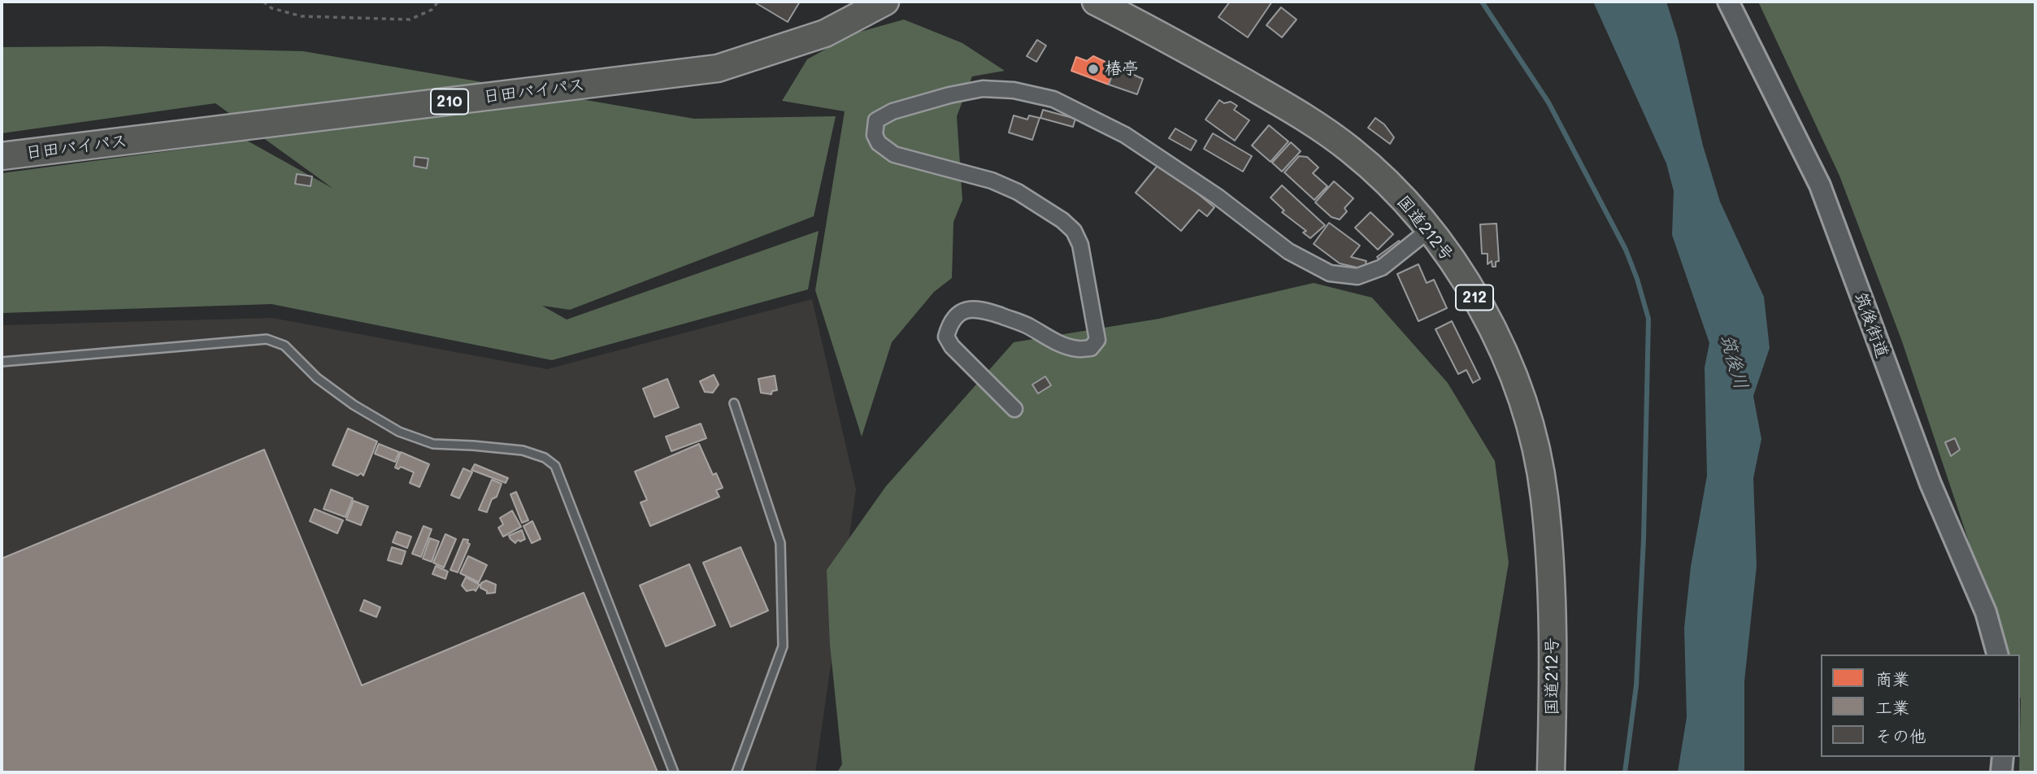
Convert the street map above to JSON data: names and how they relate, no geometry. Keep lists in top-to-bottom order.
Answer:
{
  "streets": {
    "highway": [
      "日田バイパス",
      "210",
      "国道212号",
      "212"
    ],
    "street": ["筑後街道"]
  },
  "water": ["筑後川"],
  "places": ["椿亭"],
  "legend": ["商業", "工業", "その他"]
}
